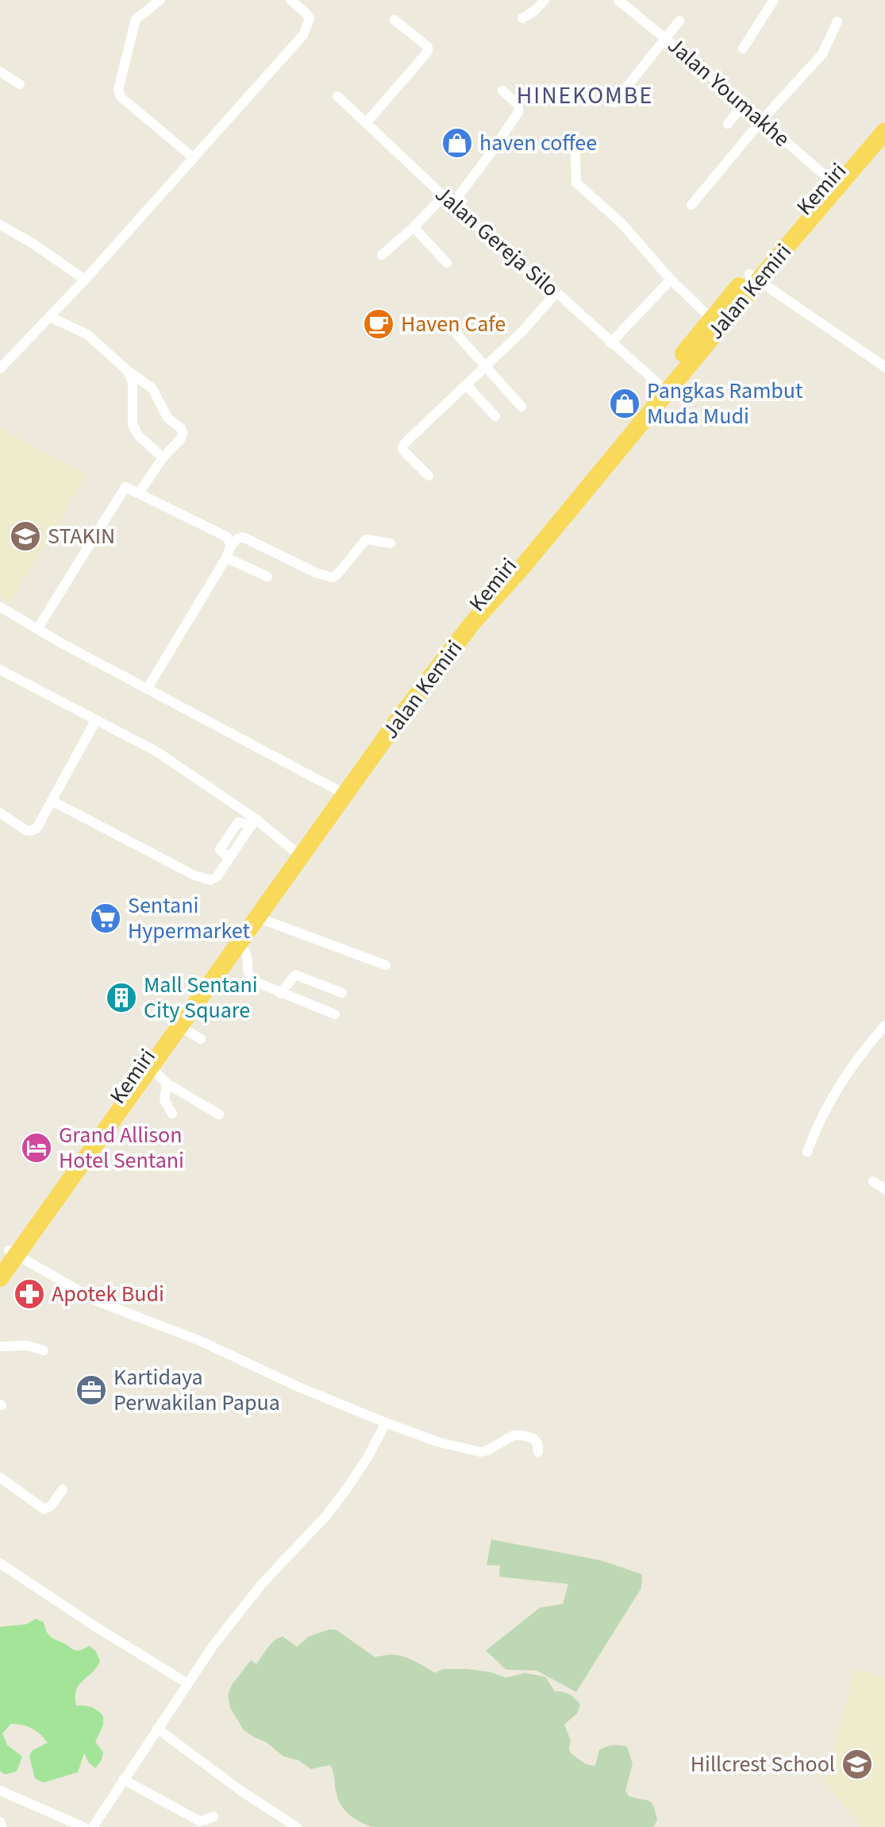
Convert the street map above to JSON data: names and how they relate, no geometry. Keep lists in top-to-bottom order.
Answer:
{
  "streets": {
    "highway": ["Kemiri", "Jalan Kemiri"],
    "street": ["Jalan Youmakhe", "Jalan Gereja Silo"]
  },
  "crossings": [
    ["Jalan Youmakhe", "Kemiri"],
    ["Kemiri", "Jalan Gereja Silo"],
    ["Kemiri", "Jalan Kemiri"]
  ],
  "districts": ["HINEKOMBE"],
  "places": {
    "shop": ["haven coffee", "Pangkas Rambut Muda Mudi"],
    "cafe": ["Haven Cafe"],
    "school or university": ["STAKIN", "Hillcrest School"],
    "supermarket": ["Sentani Hypermarket"],
    "building": ["Mall Sentani City Square"],
    "hotel": ["Grand Allison Hotel Sentani"],
    "pharmacy": ["Apotek Budi"],
    "office": ["Kartidaya Perwakilan Papua"]
  }
}
